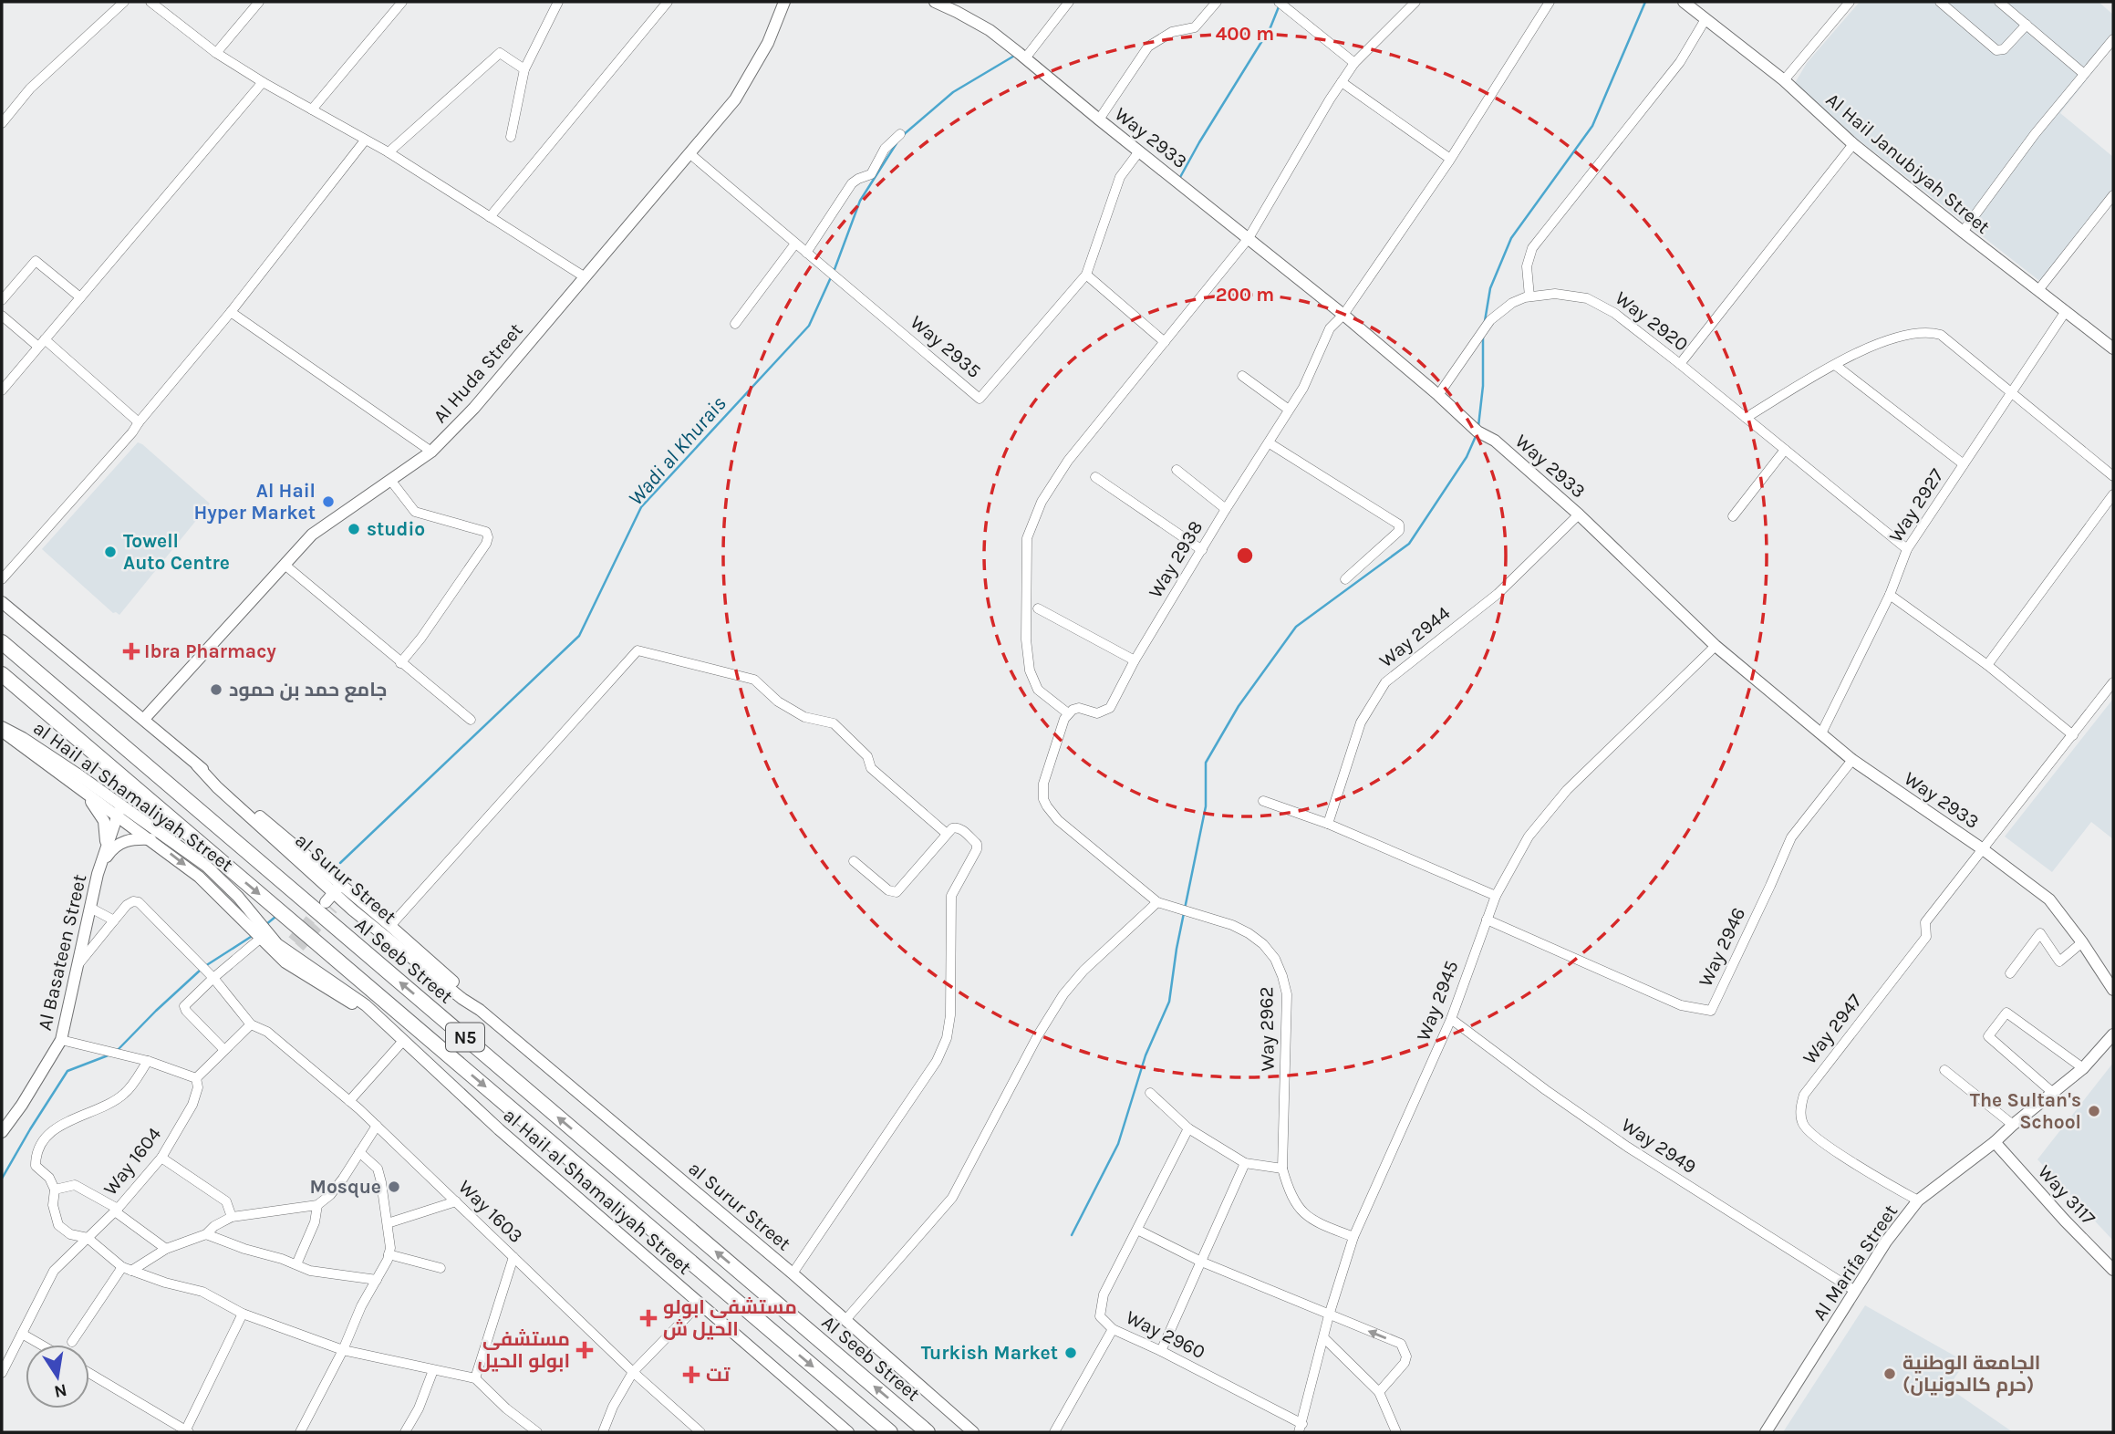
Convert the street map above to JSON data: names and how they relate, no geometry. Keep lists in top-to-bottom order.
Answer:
{
  "streets": {
    "highway": ["Al Seeb Street", "N5"],
    "street": [
      "Way 2933",
      "Al Hail Janubiyah Street",
      "Way 2920",
      "Way 2935",
      "Al Huda Street",
      "Way 2927",
      "Way 2938",
      "Way 2944",
      "al Hail al Shamaliyah Street",
      "al Surur Street",
      "Way 2946",
      "Al Basateen Street",
      "Way 2945",
      "Way 2962",
      "Way 2947",
      "Way 2949",
      "Way 1604",
      "Way 3117",
      "Way 1603",
      "Al Marifa Street",
      "Way 2960"
    ]
  },
  "crossings": [
    ["Way 2933", "Way 2920"],
    ["Way 2933", "Way 2935"],
    ["Way 2933", "Way 2927"],
    ["Way 2933", "Way 2938"],
    ["Way 2933", "Way 2944"],
    ["Way 2933", "Way 2946"],
    ["Way 2933", "Way 2945"],
    ["Way 2933", "Way 2947"],
    ["Al Hail Janubiyah Street", "Way 2927"],
    ["Way 2920", "Way 2927"],
    ["Way 2935", "Al Huda Street"],
    ["Al Huda Street", "al Surur Street"],
    ["Way 2938", "Way 2962"],
    ["al Hail al Shamaliyah Street", "Al Basateen Street"],
    ["Way 2946", "Way 2945"],
    ["Way 2945", "Way 2962"],
    ["Way 2945", "Way 2949"],
    ["Way 2945", "Way 2960"],
    ["Way 2947", "Al Marifa Street"],
    ["Way 2949", "Al Marifa Street"],
    ["Way 3117", "Al Marifa Street"]
  ],
  "water": ["Wadi al Khurais"],
  "places": {
    "other": [
      "Al Hail Hyper Market",
      "studio",
      "Towell Auto Centre",
      "جامع حمد بن حمود",
      "The Sultan's School",
      "Mosque",
      "Turkish Market",
      "الجامعة الوطنية (حرم كالدونيان)"
    ],
    "health": [
      "Ibra Pharmacy",
      "مستشفى ابولو الحيل ش",
      "مستشفى ابولو الحيل",
      "تت"
    ]
  },
  "north": "bottom",
  "rings": ["400 m", "200 m"]
}
